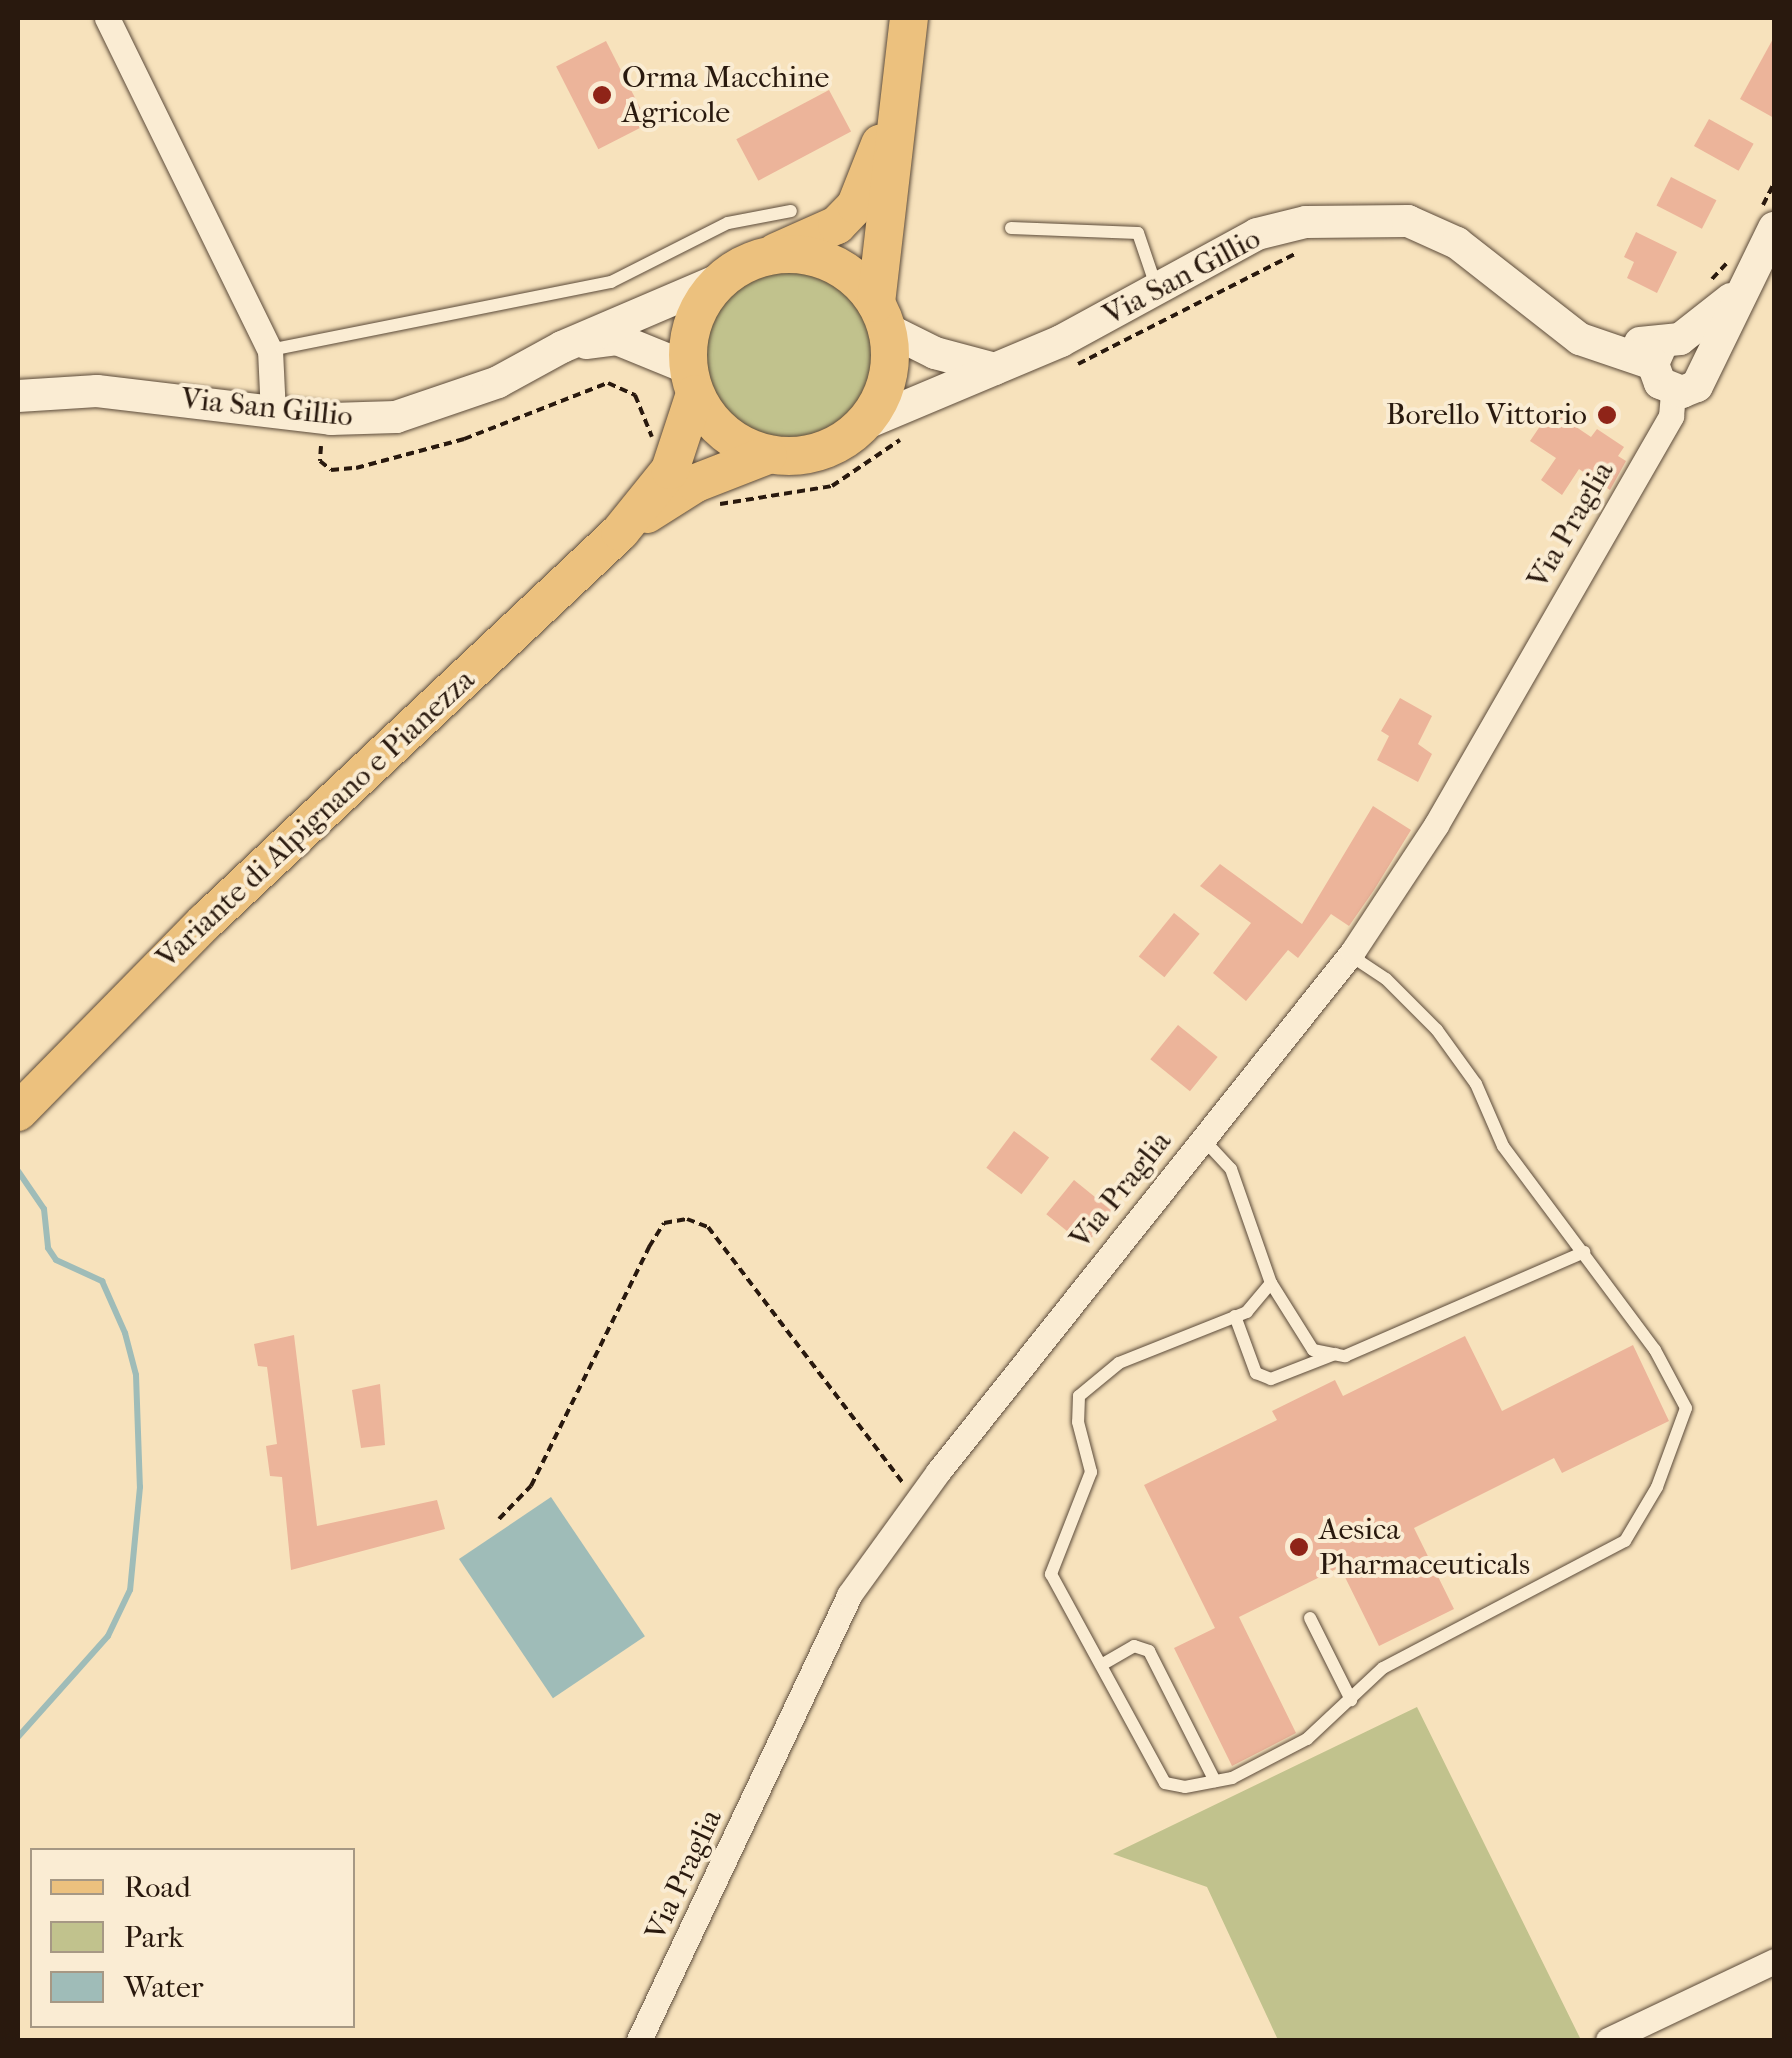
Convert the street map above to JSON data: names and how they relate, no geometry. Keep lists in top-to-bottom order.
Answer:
{
  "streets": {
    "main road": ["Variante di Alpignano e Pianezza"],
    "street": ["Via San Gillio", "Via Praglia"]
  },
  "crossings": [
    ["Via San Gillio", "Via Praglia"],
    ["Via San Gillio", "Variante di Alpignano e Pianezza"]
  ],
  "places": ["Orma Macchine Agricole", "Borello Vittorio", "Aesica Pharmaceuticals"],
  "legend": ["Road", "Park", "Water"]
}
